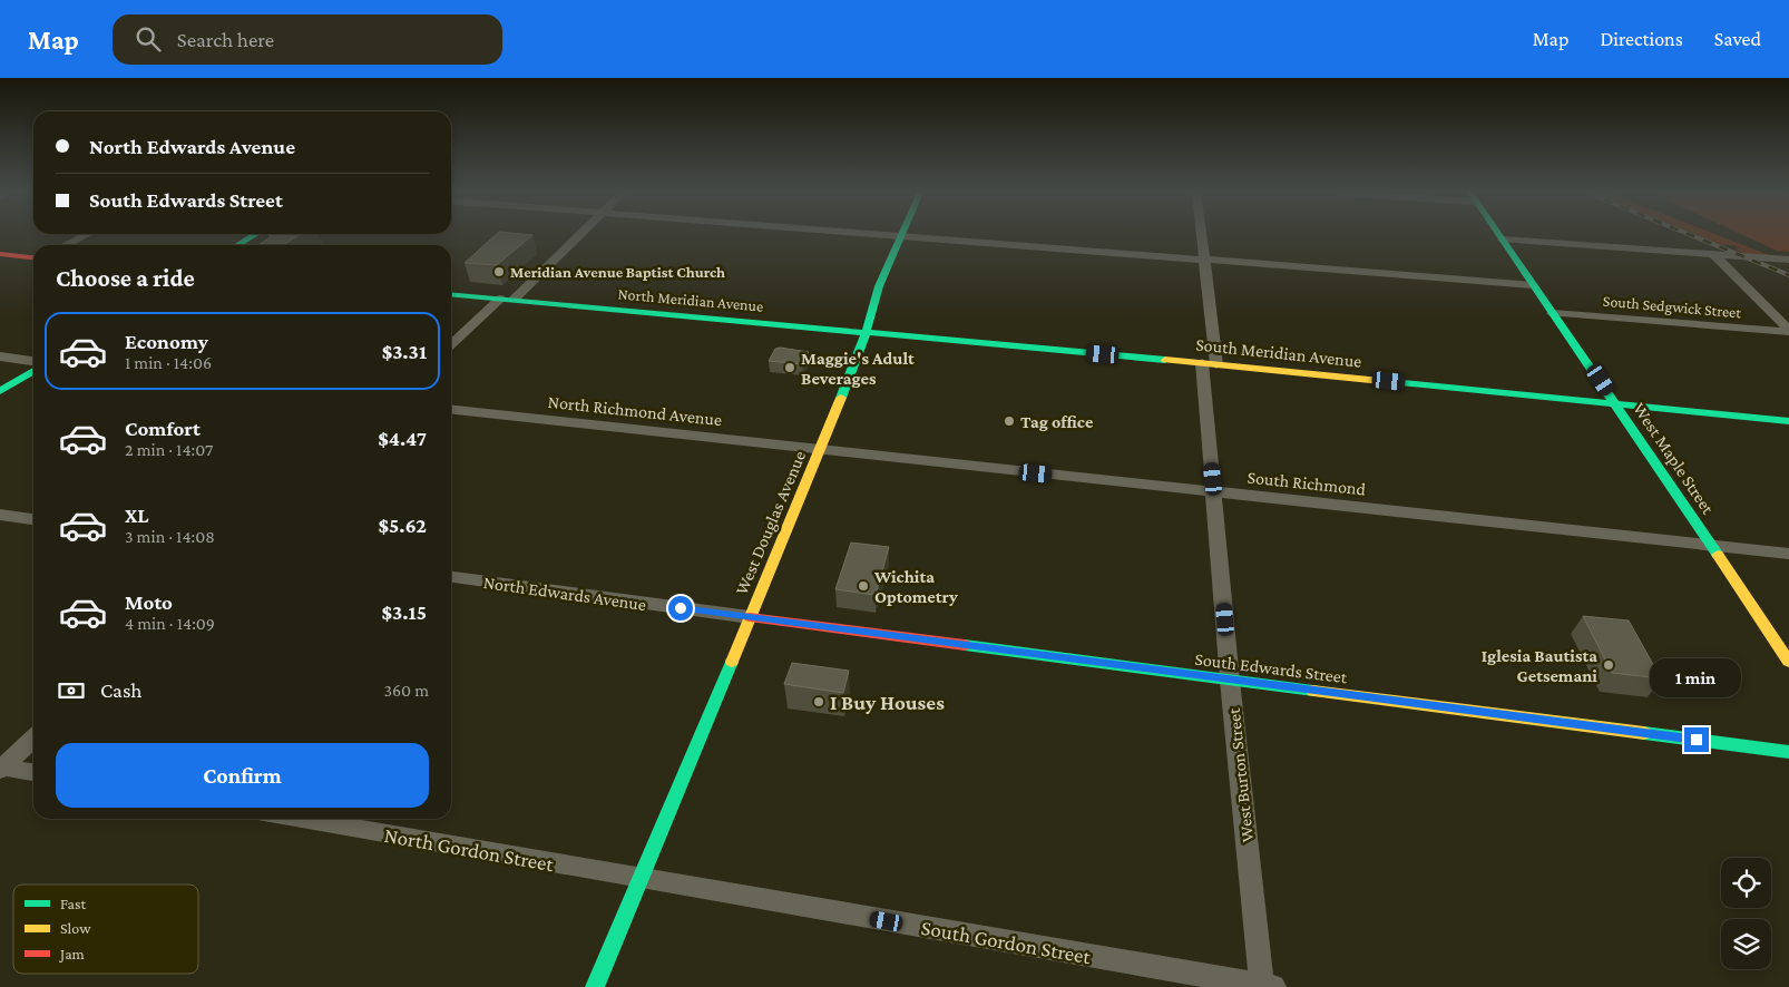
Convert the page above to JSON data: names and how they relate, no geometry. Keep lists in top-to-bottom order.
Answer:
{
  "streets": {
    "main road": [
      "North Meridian Avenue",
      "South Meridian Avenue",
      "West Maple Street",
      "West Douglas Avenue",
      "South Edwards Street"
    ],
    "street": [
      "South Sedgwick Street",
      "North Richmond Avenue",
      "South Richmond",
      "North Edwards Avenue",
      "West Burton Street",
      "North Gordon Street",
      "South Gordon Street"
    ]
  },
  "crossings": [
    ["North Meridian Avenue", "South Meridian Avenue"],
    ["North Meridian Avenue", "West Douglas Avenue"],
    ["South Sedgwick Street", "West Maple Street"],
    ["South Meridian Avenue", "West Maple Street"],
    ["South Meridian Avenue", "West Douglas Avenue"],
    ["South Meridian Avenue", "West Burton Street"],
    ["North Richmond Avenue", "South Richmond"],
    ["North Richmond Avenue", "West Douglas Avenue"],
    ["West Maple Street", "South Richmond"],
    ["South Richmond", "West Douglas Avenue"],
    ["South Richmond", "West Burton Street"],
    ["West Douglas Avenue", "North Edwards Avenue"],
    ["West Douglas Avenue", "South Edwards Street"],
    ["West Douglas Avenue", "North Gordon Street"],
    ["West Douglas Avenue", "South Gordon Street"],
    ["North Edwards Avenue", "South Edwards Street"],
    ["South Edwards Street", "West Burton Street"],
    ["West Burton Street", "South Gordon Street"],
    ["North Gordon Street", "South Gordon Street"]
  ],
  "places": [
    "Meridian Avenue Baptist Church",
    "Maggie's Adult Beverages",
    "Tag office",
    "Wichita Optometry",
    "Iglesia Bautista Getsemani",
    "I Buy Houses"
  ],
  "legend": ["Fast", "Slow", "Jam"],
  "page": {
    "header": "Map",
    "search": "Search here",
    "nav": ["Map", "Directions", "Saved"],
    "banner": ["North Edwards Avenue", "South Edwards Street"],
    "heading": "Choose a ride",
    "list": [
      {
        "name": "Economy",
        "note": "1 min · 14:06",
        "value": "$3.31"
      },
      {
        "name": "Comfort",
        "note": "2 min · 14:07",
        "value": "$4.47"
      },
      {
        "name": "XL",
        "note": "3 min · 14:08",
        "value": "$5.62"
      },
      {
        "name": "Moto",
        "note": "4 min · 14:09",
        "value": "$3.15"
      }
    ],
    "bubble": "1 min",
    "pay": ["Cash", "360 m"],
    "buttons": "Confirm"
  }
}
